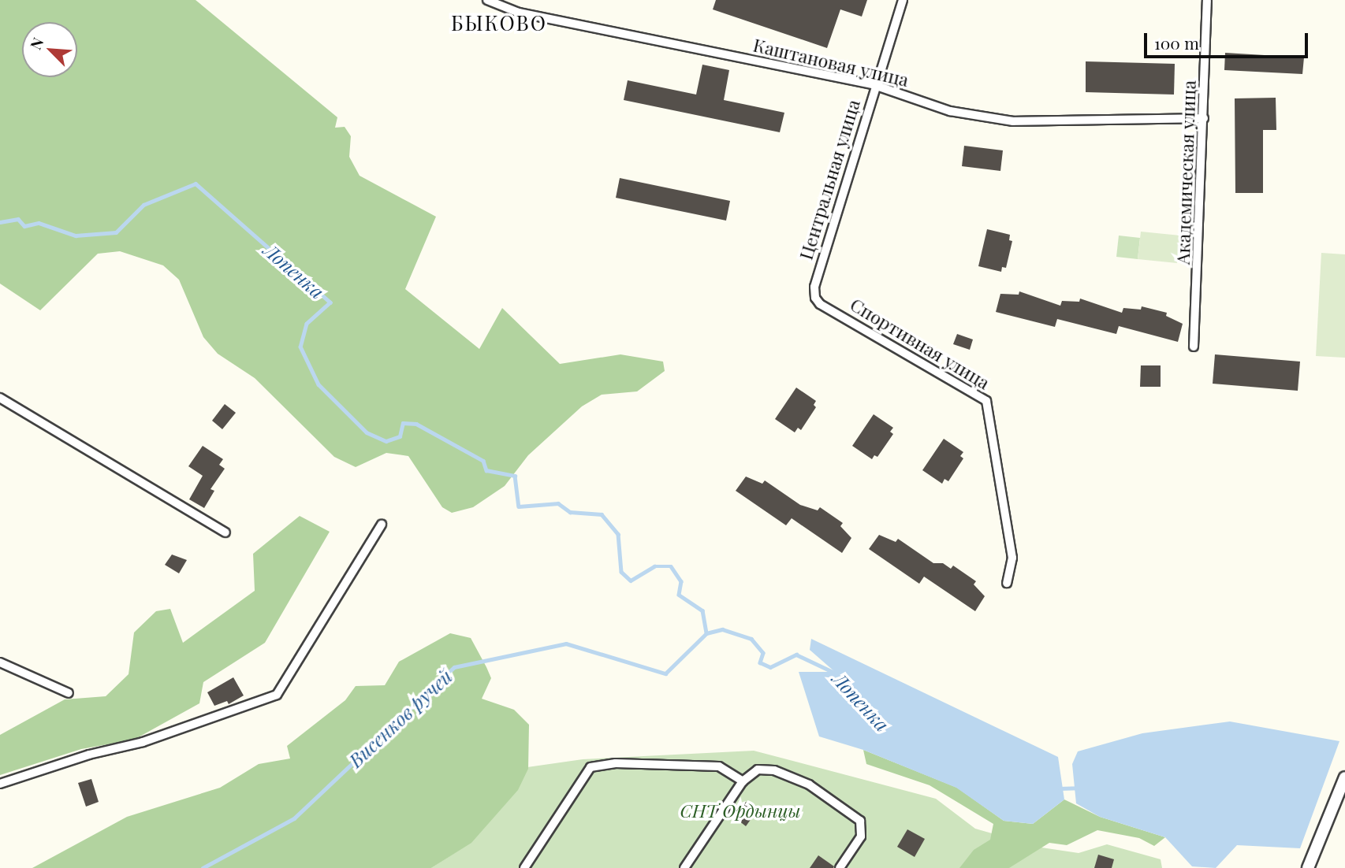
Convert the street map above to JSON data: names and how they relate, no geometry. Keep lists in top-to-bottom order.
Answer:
{
  "streets": {
    "street": [
      "Каштановая улица",
      "Академическая улица",
      "Центральная улица",
      "Спортивная улица"
    ]
  },
  "crossings": [
    ["Каштановая улица", "Академическая улица"],
    ["Каштановая улица", "Центральная улица"],
    ["Центральная улица", "Спортивная улица"]
  ],
  "districts": ["БЫКОВО"],
  "water": ["Лопенка", "Висенков ручей"],
  "parks": ["СНТ Ордынцы"],
  "scale_bar": "100 m",
  "north": "top left"
}
